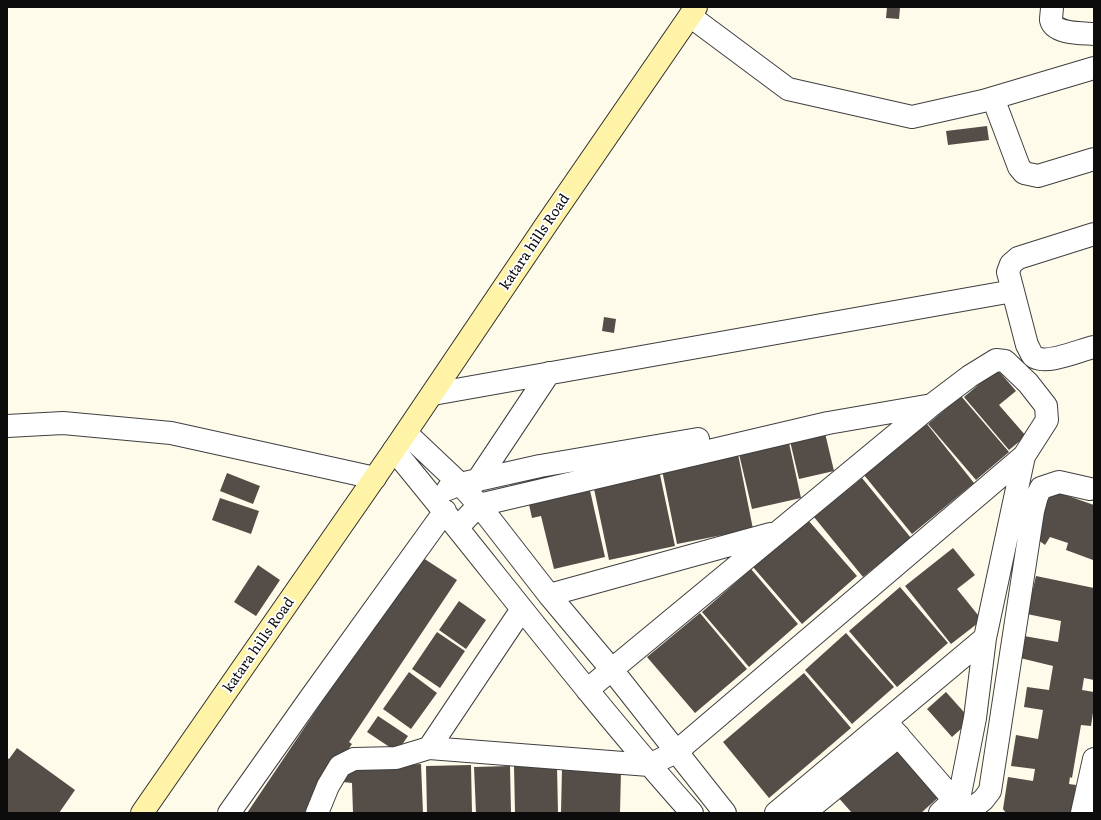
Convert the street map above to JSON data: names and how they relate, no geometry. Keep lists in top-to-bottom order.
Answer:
{
  "streets": {
    "main road": ["katara hills Road"]
  }
}
